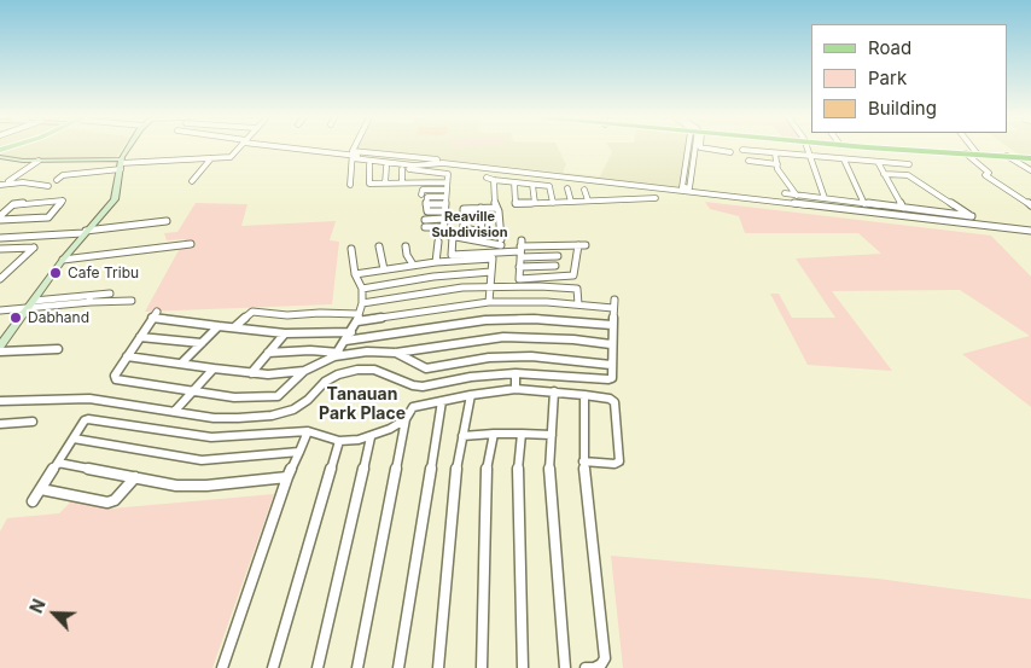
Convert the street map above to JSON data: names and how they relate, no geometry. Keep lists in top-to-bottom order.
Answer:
{
  "districts": ["Reaville Subdivision", "Tanauan Park Place"],
  "places": ["Cafe Tribu", "Dabhand"],
  "legend": ["Road", "Park", "Building"],
  "north": "top left"
}
